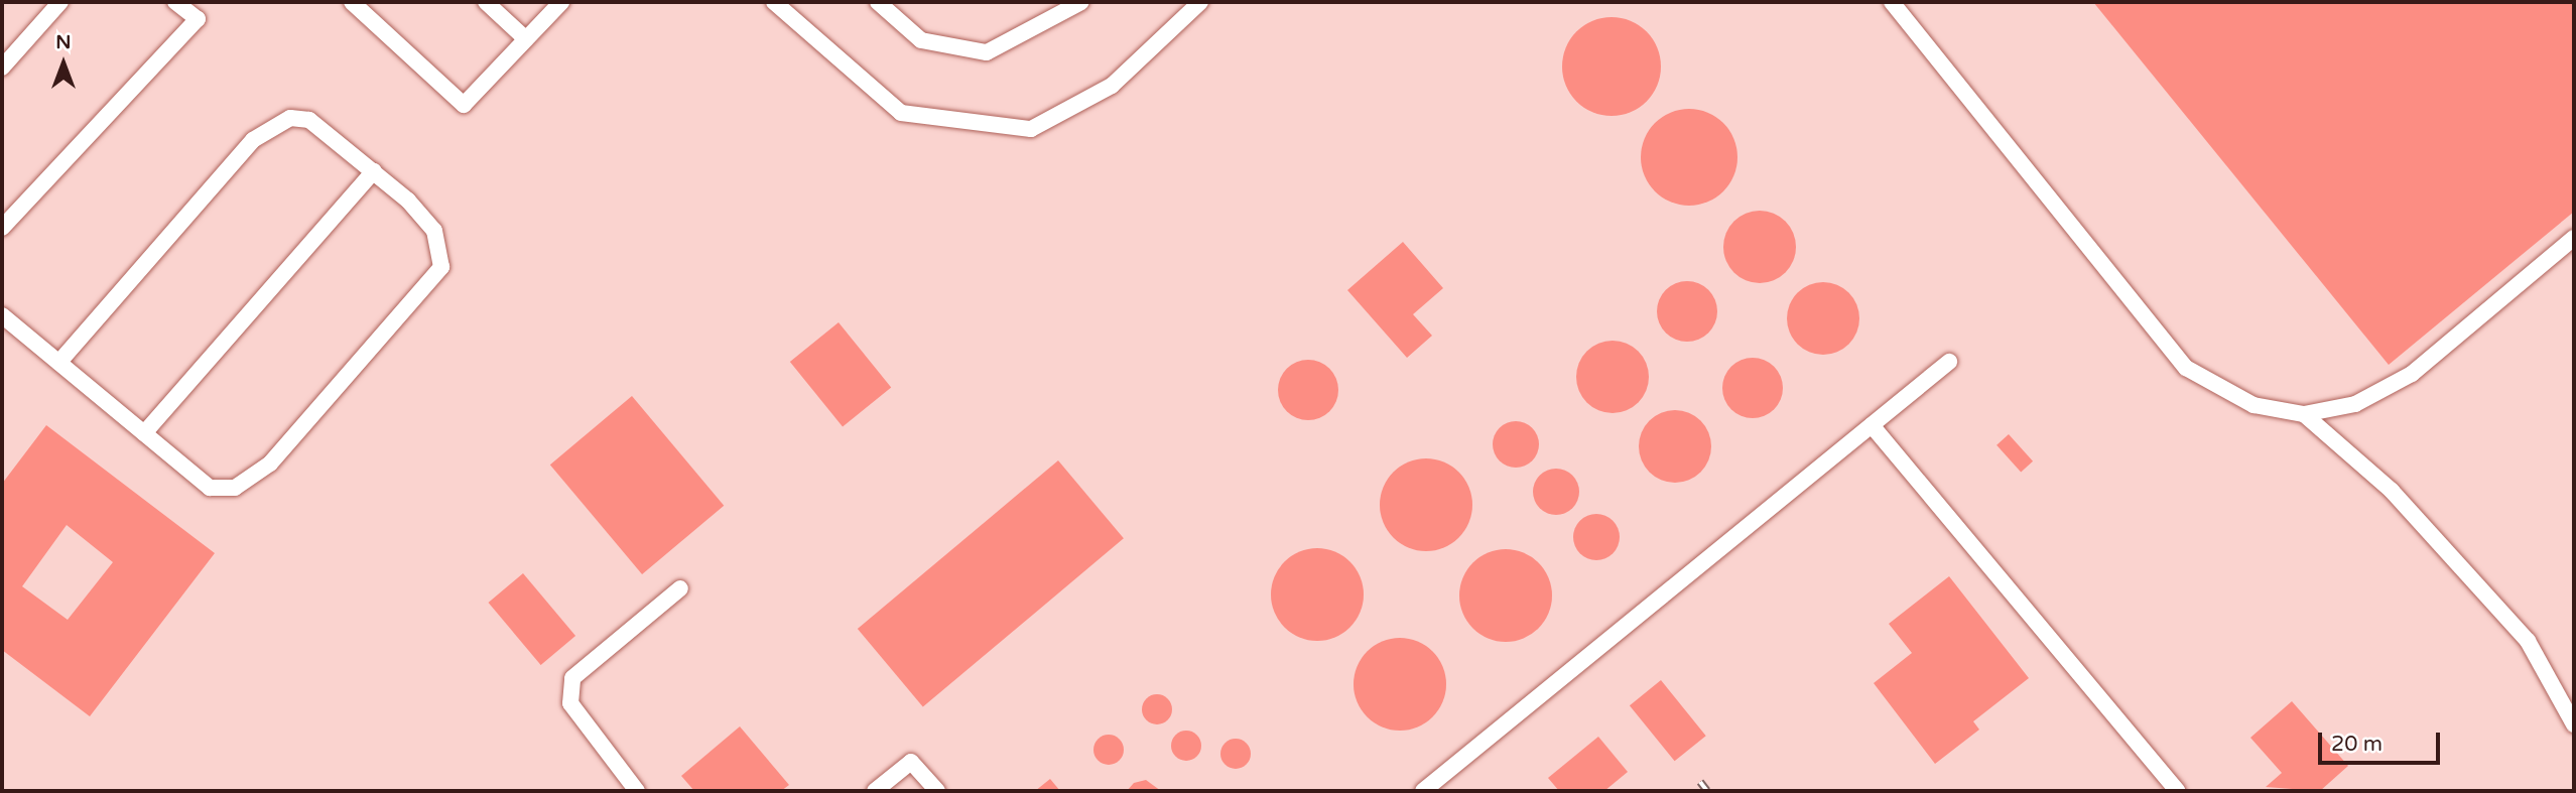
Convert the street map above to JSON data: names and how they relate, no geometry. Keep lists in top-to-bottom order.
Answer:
{
  "scale_bar": "20 m",
  "north": "top"
}
